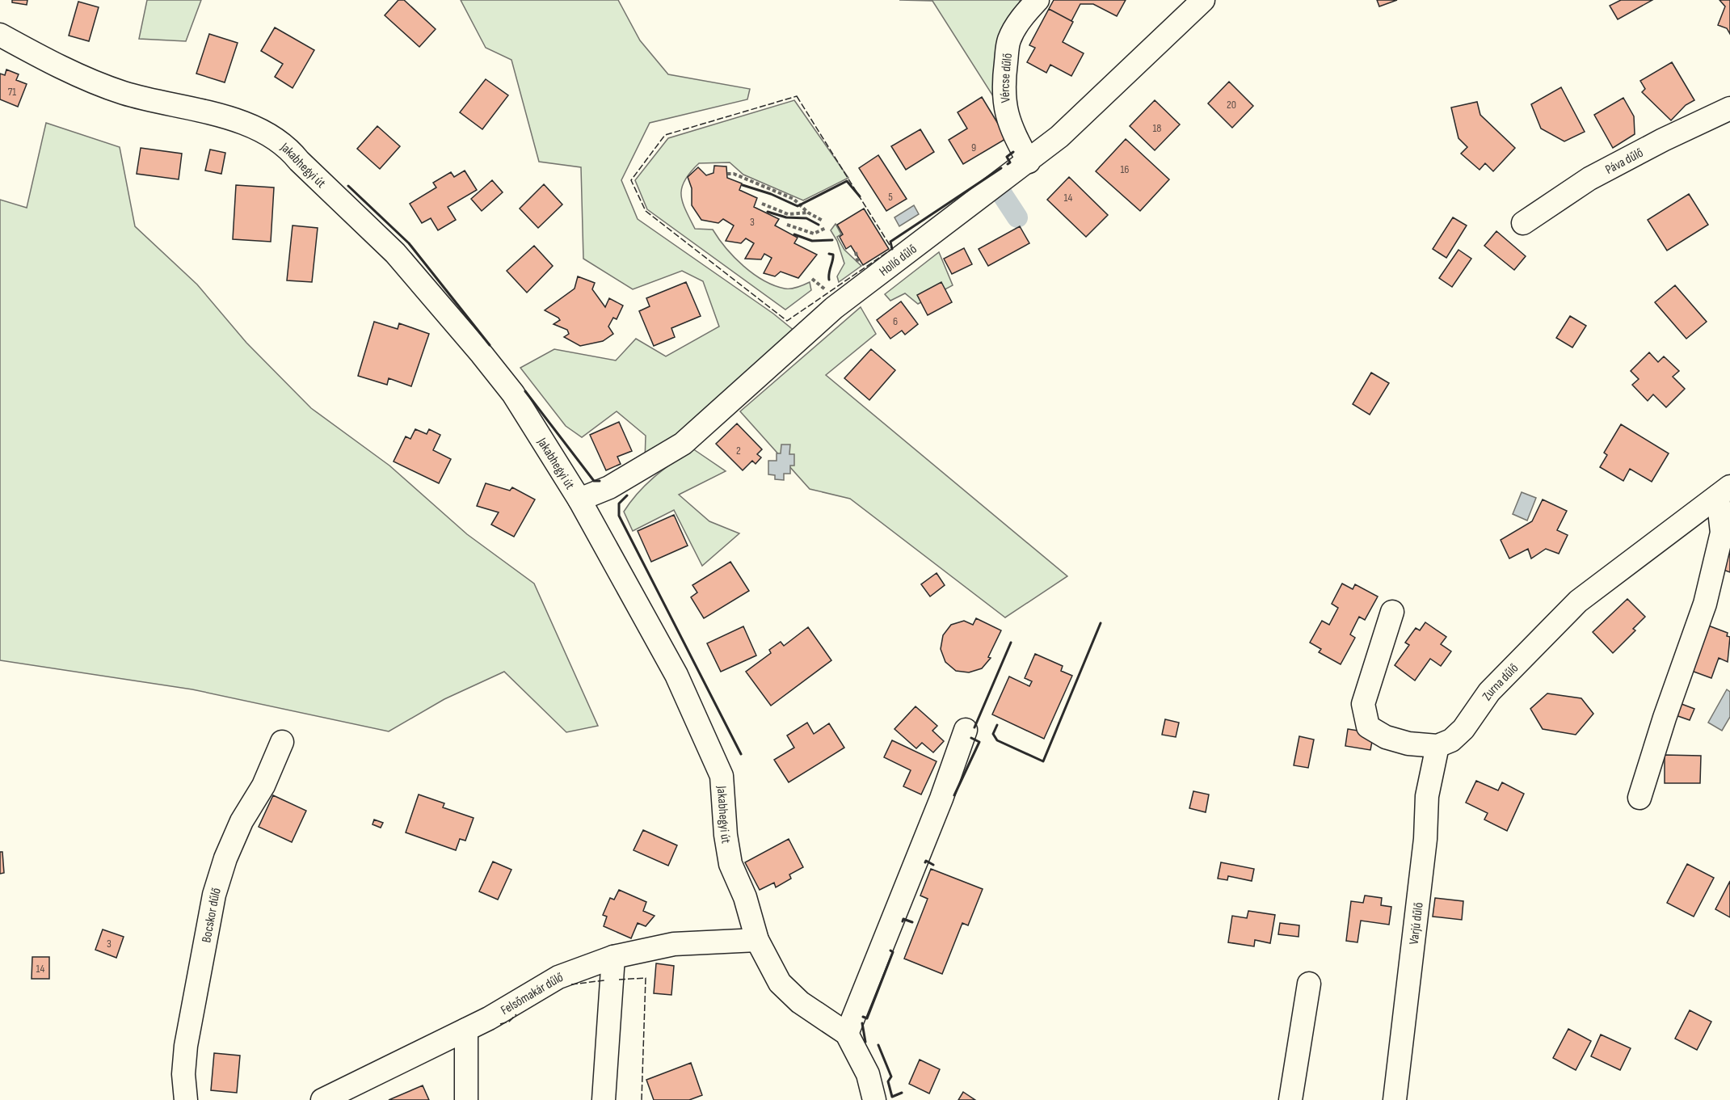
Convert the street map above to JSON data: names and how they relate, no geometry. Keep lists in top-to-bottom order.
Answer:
{
  "streets": {
    "street": [
      "Vércse dűlő",
      "Páva dűlő",
      "Jakabhegyi út",
      "Holló dűlő",
      "Zurna dűlő",
      "Bocskor dűlő",
      "Varjú dűlő",
      "Felsőmakár dűlő"
    ]
  },
  "crossings": [
    ["Vércse dűlő", "Holló dűlő"],
    ["Jakabhegyi út", "Holló dűlő"],
    ["Jakabhegyi út", "Felsőmakár dűlő"],
    ["Zurna dűlő", "Varjú dűlő"]
  ],
  "house_numbers": [
    "71",
    "20",
    "18",
    "9",
    "16",
    "5",
    "14",
    "3",
    "6",
    "2",
    "3",
    "14"
  ]
}
